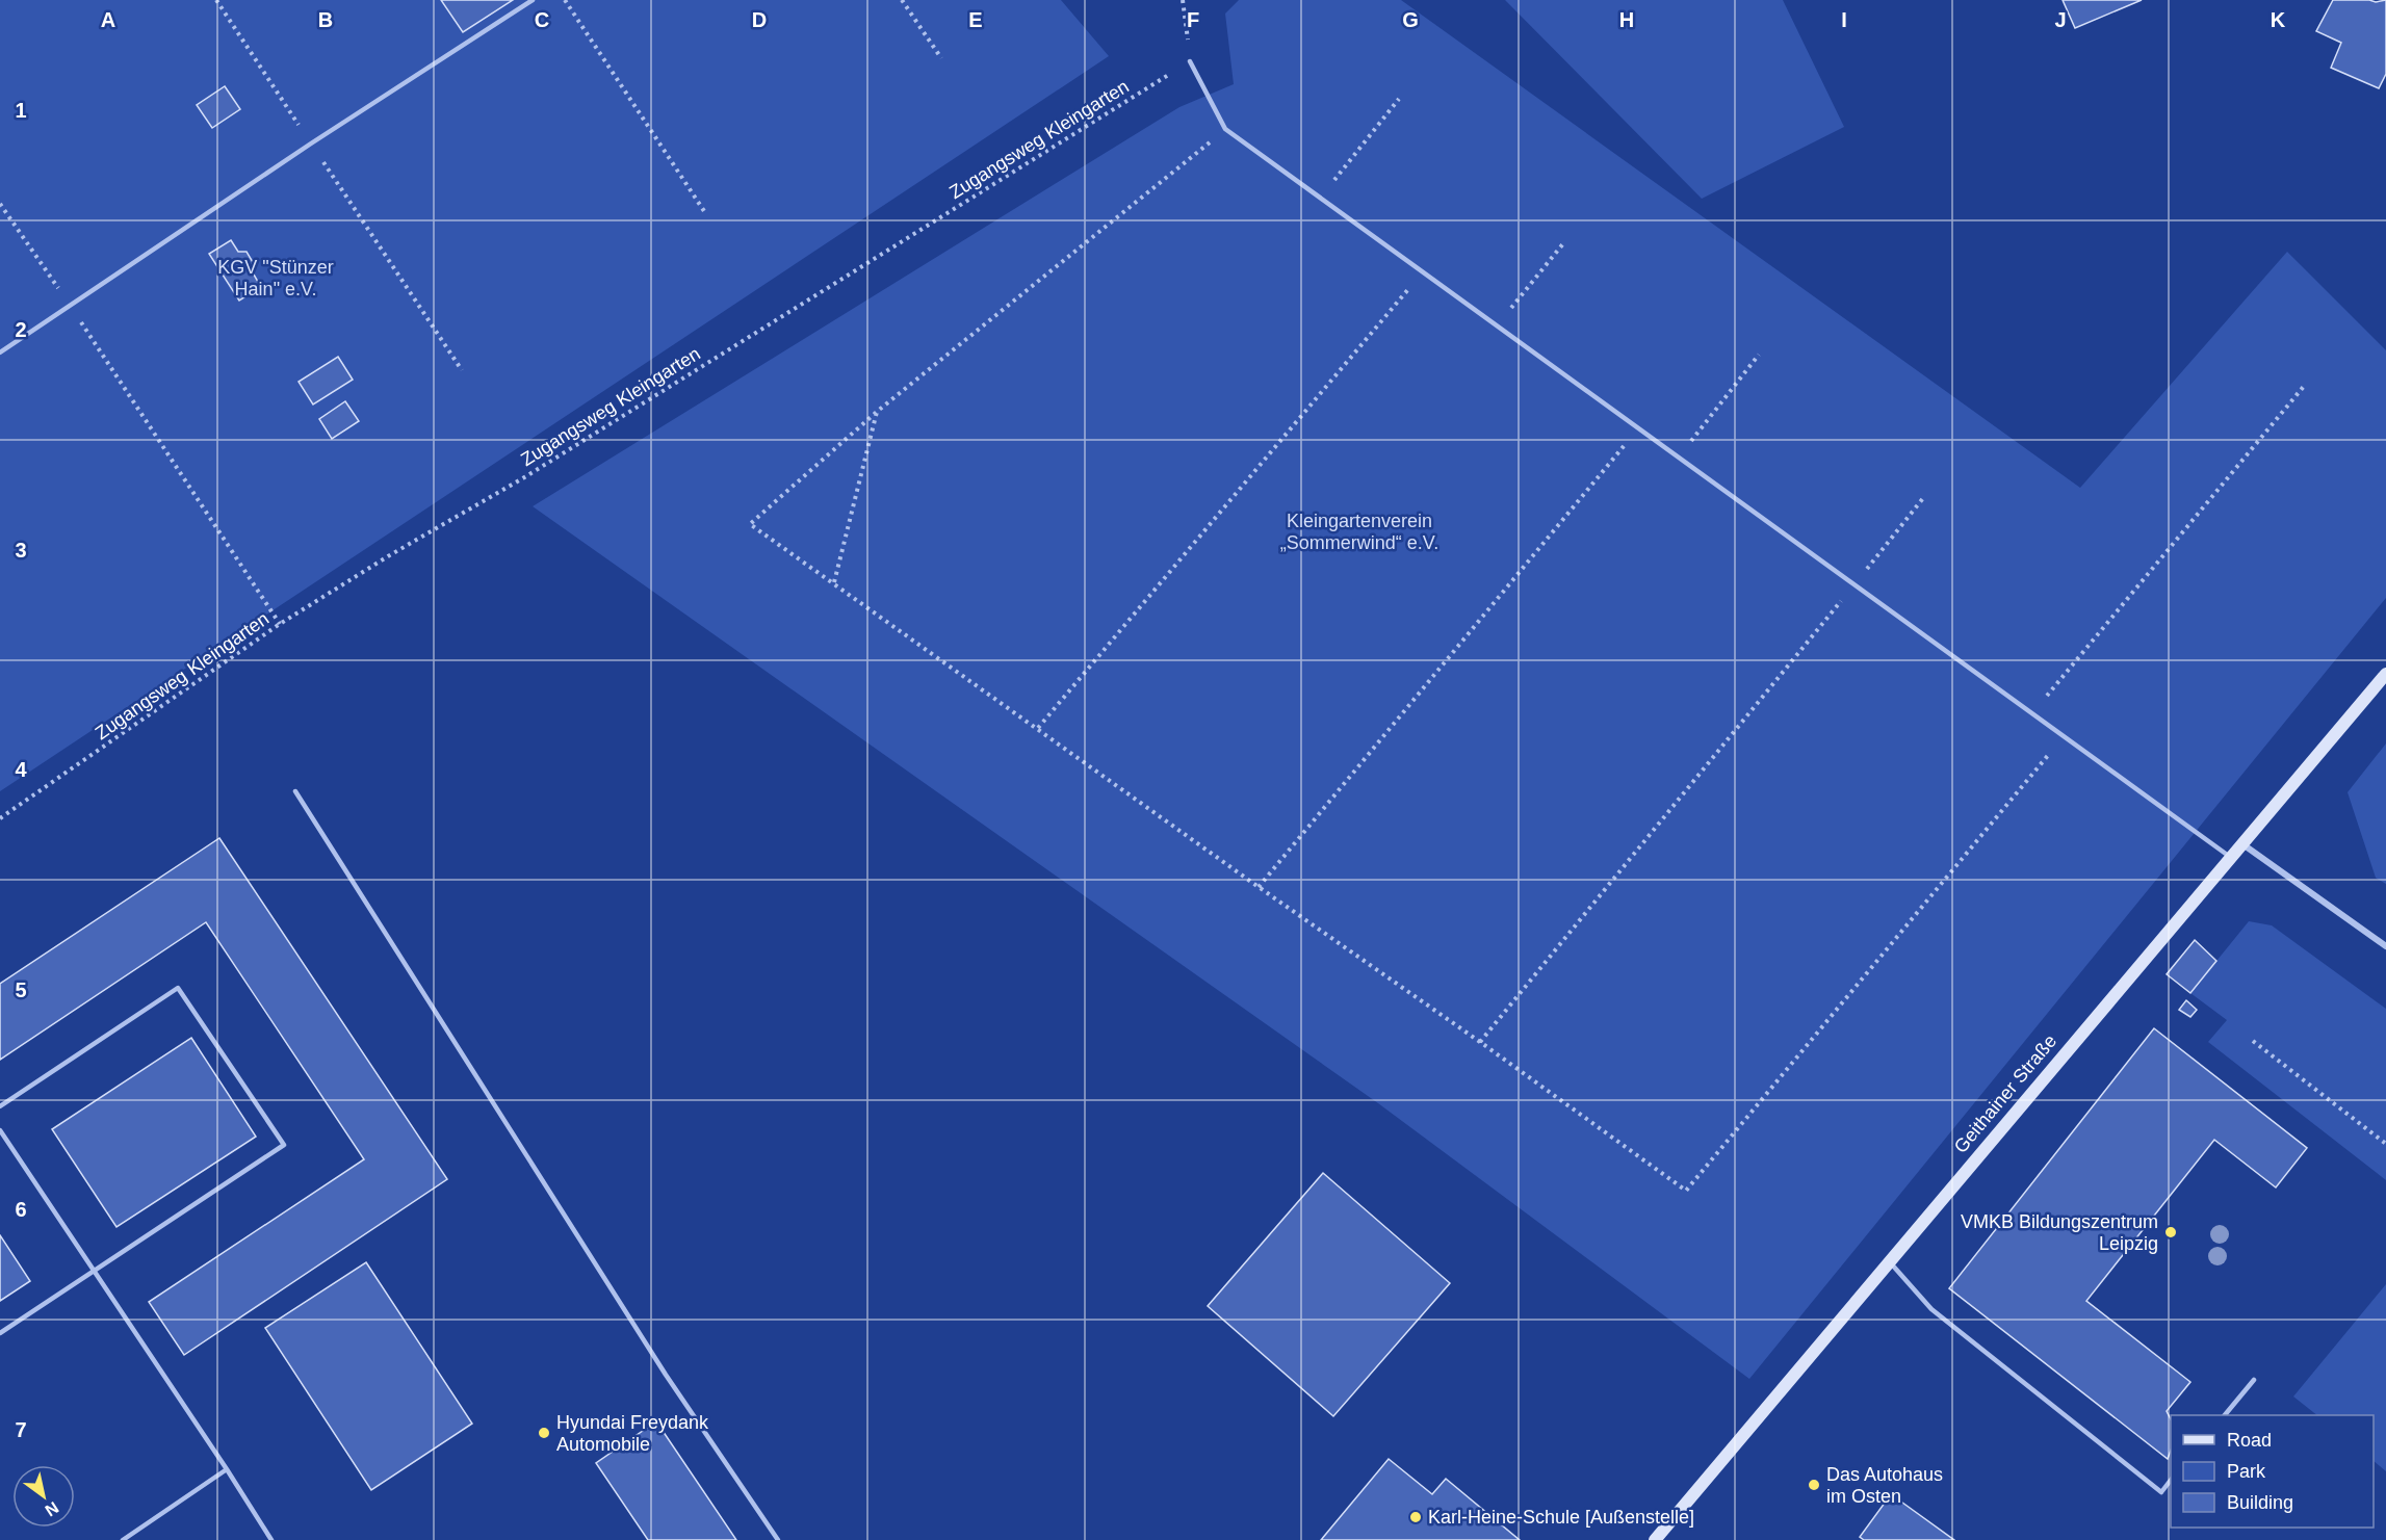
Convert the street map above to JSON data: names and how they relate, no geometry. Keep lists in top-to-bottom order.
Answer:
{
  "streets": {
    "street": ["Geithainer Straße"],
    "path": ["Zugangsweg Kleingarten"]
  },
  "parks": ["KGV \"Stünzer Hain\" e.V.", "Kleingartenverein „Sommerwind“ e.V."],
  "places": [
    "VMKB Bildungszentrum Leipzig",
    "Hyundai Freydank Automobile",
    "Das Autohaus im Osten",
    "Karl-Heine-Schule [Außenstelle]"
  ],
  "legend": ["Road", "Park", "Building"],
  "north": "bottom right",
  "grid": {
    "columns": [
      "A",
      "B",
      "C",
      "D",
      "E",
      "F",
      "G",
      "H",
      "I",
      "J",
      "K"
    ],
    "rows": [
      "1",
      "2",
      "3",
      "4",
      "5",
      "6",
      "7"
    ]
  }
}
